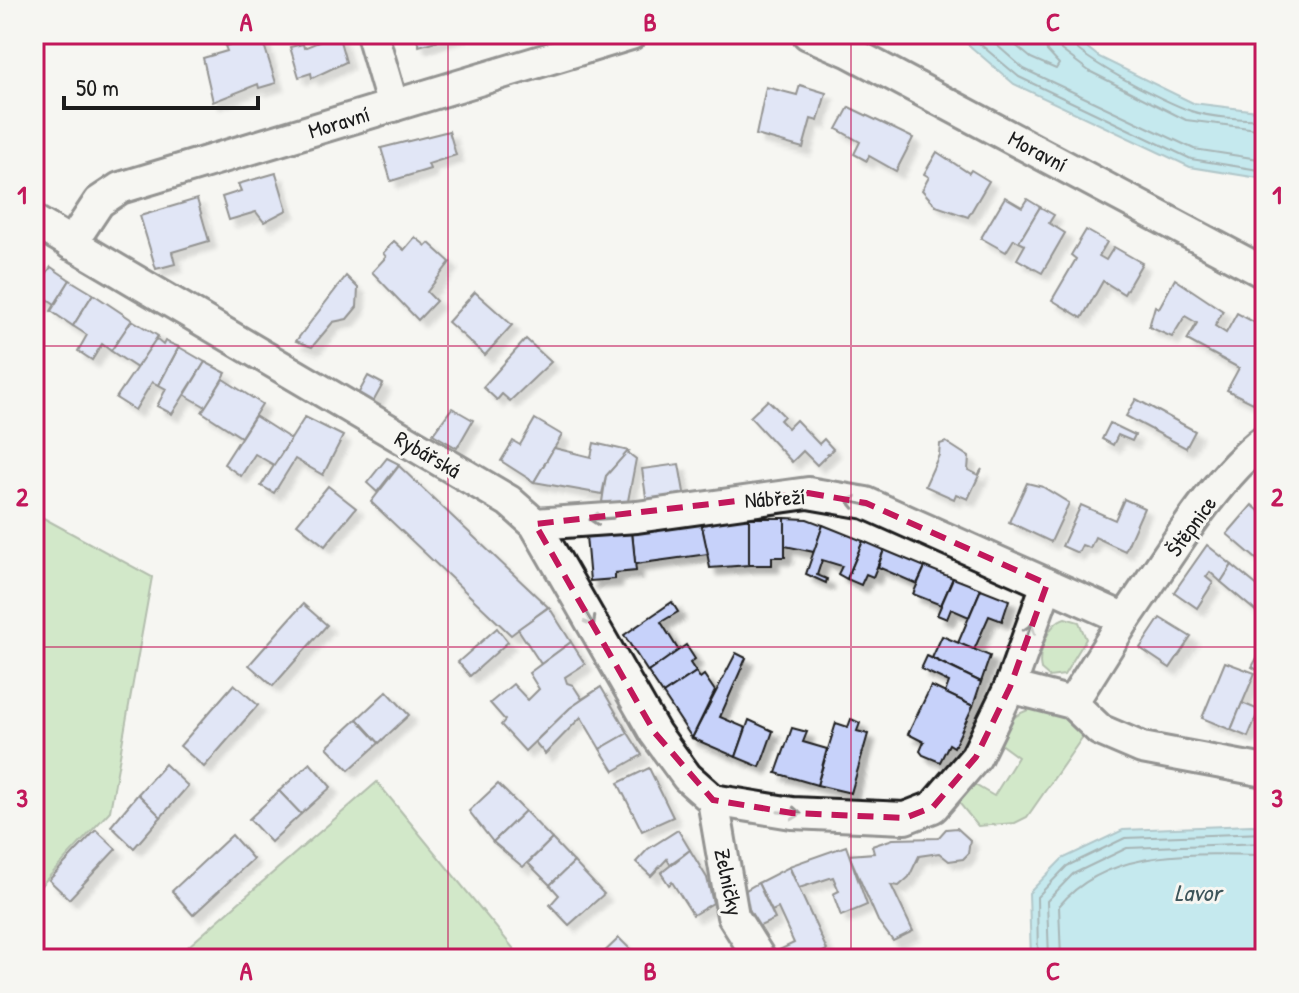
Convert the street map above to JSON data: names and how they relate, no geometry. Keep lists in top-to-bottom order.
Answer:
{
  "streets": {
    "street": [
      "Moravní",
      "Rybářská",
      "Nábřeží",
      "Štěpnice",
      "Zelničky"
    ]
  },
  "crossings": [
    ["Moravní", "Rybářská"],
    ["Rybářská", "Nábřeží"],
    ["Rybářská", "Zelničky"],
    ["Nábřeží", "Štěpnice"]
  ],
  "one_way": ["Rybářská", "Nábřeží"],
  "water": ["Lavor"],
  "scale_bar": "50 m",
  "grid": {
    "columns": ["A", "B", "C"],
    "rows": ["1", "2", "3"]
  }
}
